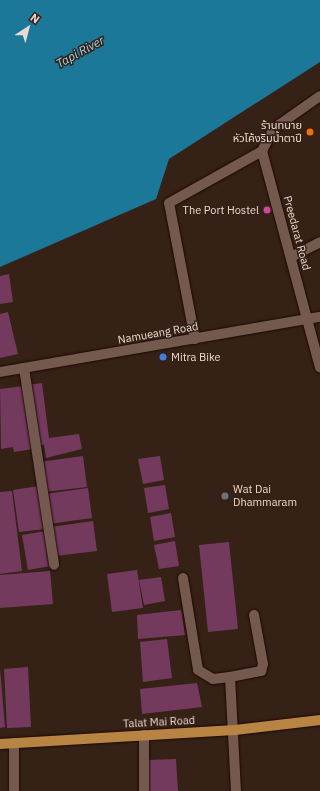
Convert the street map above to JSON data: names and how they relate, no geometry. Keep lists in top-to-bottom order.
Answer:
{
  "streets": {
    "main road": ["Talat Mai Road"],
    "street": ["Preedarat Road", "Namueang Road"]
  },
  "crossings": [
    ["Preedarat Road", "Namueang Road"]
  ],
  "water": ["Tapi River"],
  "places": [
    "ร้านทนาย หัวโค้งริมน้ำตาปี",
    "The Port Hostel",
    "Mitra Bike",
    "Wat Dai Dhammaram"
  ],
  "north": "top right"
}
